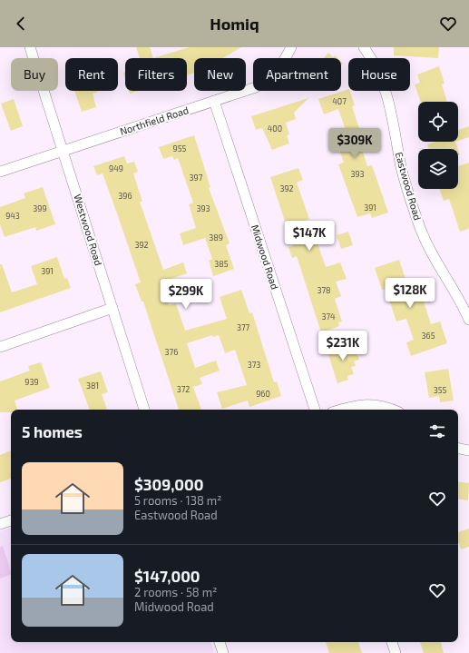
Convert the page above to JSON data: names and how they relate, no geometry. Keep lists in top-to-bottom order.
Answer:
{
  "streets": {
    "street": [
      "Northfield Road",
      "Eastwood Road",
      "Westwood Road",
      "Midwood Road"
    ]
  },
  "crossings": [
    ["Northfield Road", "Westwood Road"],
    ["Northfield Road", "Midwood Road"]
  ],
  "house_numbers": [
    "407",
    "400",
    "955",
    "949",
    "393",
    "397",
    "392",
    "396",
    "391",
    "399",
    "393",
    "943",
    "389",
    "392",
    "385",
    "391",
    "378",
    "374",
    "377",
    "365",
    "376",
    "373",
    "939",
    "381",
    "372",
    "355",
    "960"
  ],
  "page": {
    "header": "Homiq",
    "chip": [
      "Buy",
      "Rent",
      "Filters",
      "New",
      "Apartment",
      "House"
    ],
    "price": [
      "$309K",
      "$147K",
      "$128K",
      "$299K",
      "$231K"
    ],
    "heading": "5 homes",
    "list": [
      {
        "name": "$309,000",
        "note": "5 rooms · 138 m² · Eastwood Road"
      },
      {
        "name": "$147,000",
        "note": "2 rooms · 58 m² · Midwood Road"
      }
    ]
  }
}
